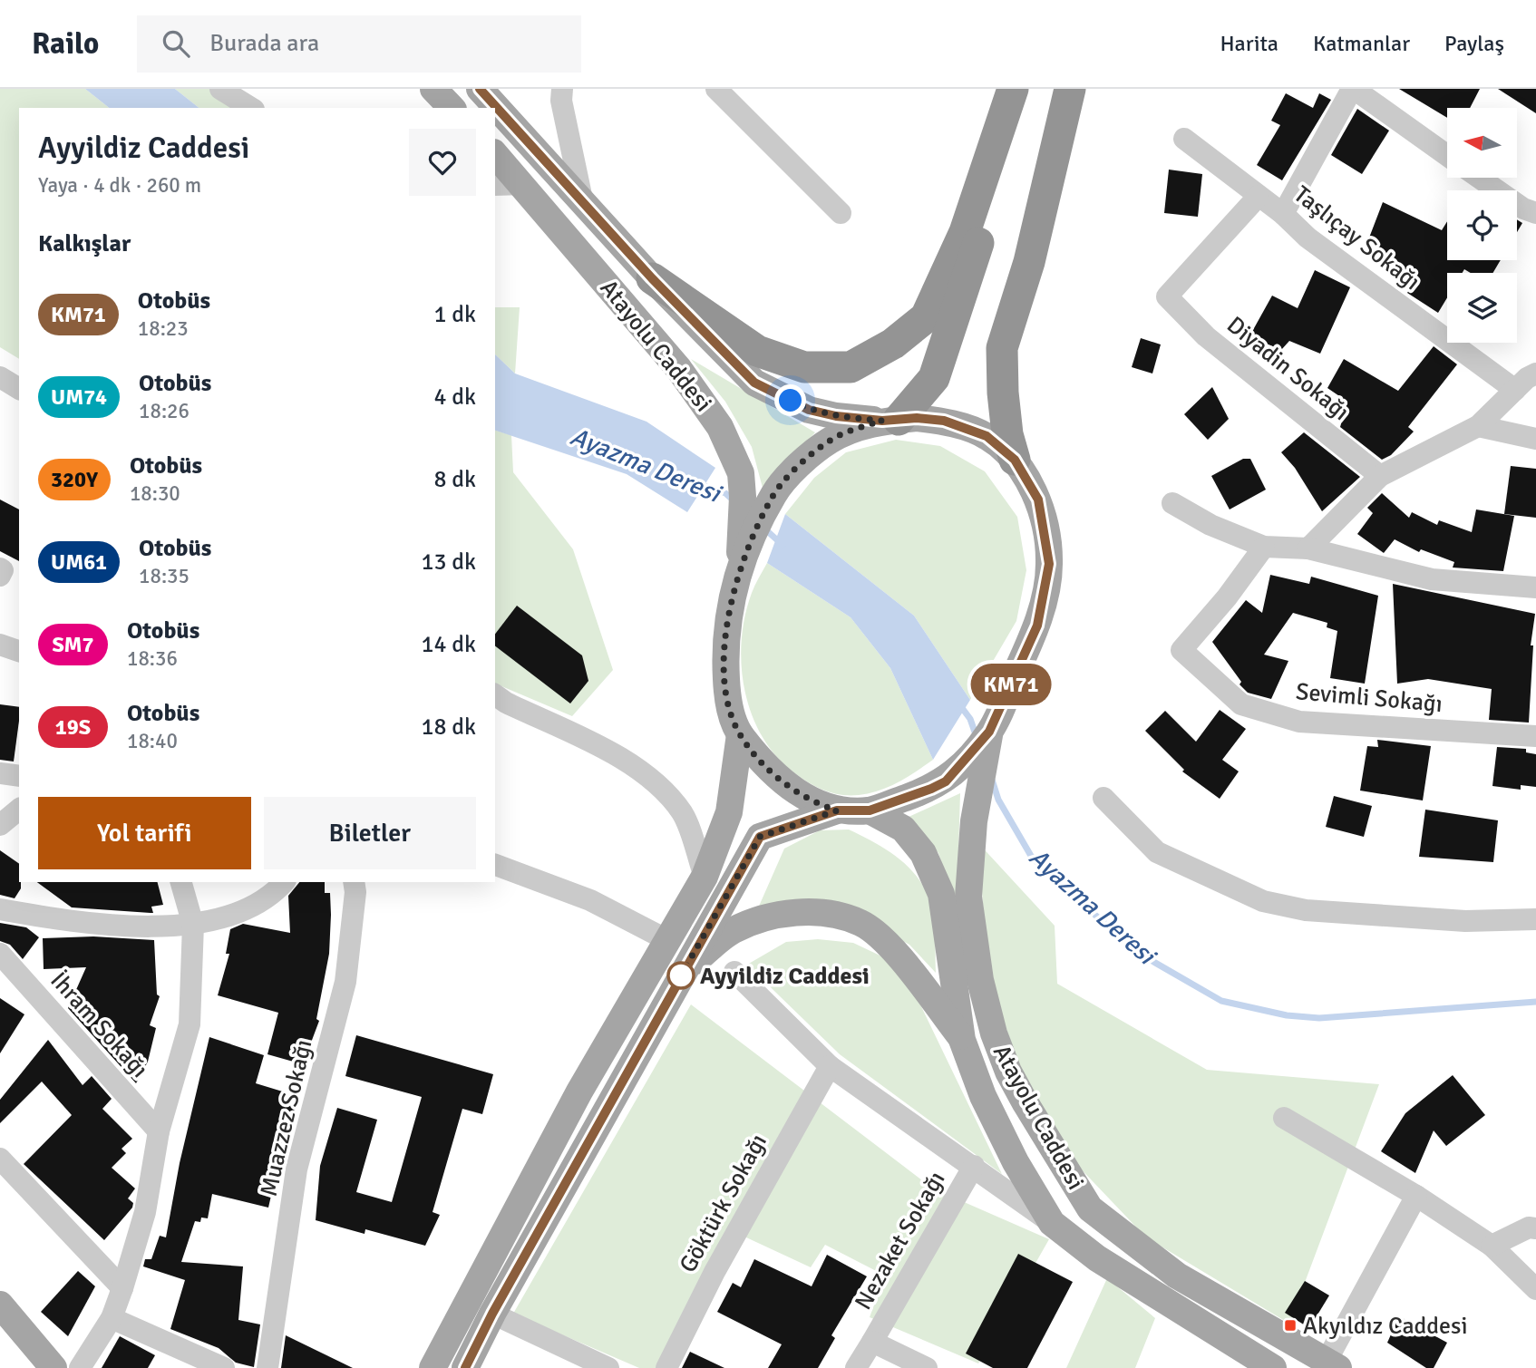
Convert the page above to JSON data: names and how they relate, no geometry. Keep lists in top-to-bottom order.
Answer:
{
  "streets": {
    "main road": ["Atayolu Caddesi"],
    "street": [
      "Taşlıçay Sokağı",
      "Diyadin Sokağı",
      "Sevimli Sokağı",
      "İhram Sokağı",
      "Muazzez Sokağı",
      "Göktürk Sokağı",
      "Nezaket Sokağı"
    ]
  },
  "crossings": [
    ["Taşlıçay Sokağı", "Diyadin Sokağı"],
    ["Atayolu Caddesi", "Göktürk Sokağı"],
    ["Atayolu Caddesi", "Nezaket Sokağı"]
  ],
  "water": ["Ayazma Deresi"],
  "places": {
    "other": ["Ayyildiz Caddesi"],
    "transit": ["Akyıldız Caddesi"]
  },
  "lines": ["bus line KM71"],
  "north": "left",
  "page": {
    "header": "Railo",
    "search": "Burada ara",
    "nav": ["Harita", "Katmanlar", "Paylaş"],
    "on_map": "KM71",
    "heading": [
      ["Ayyildiz Caddesi", "Yaya · 4 dk · 260 m"],
      "Kalkışlar"
    ],
    "list": [
      {
        "mark": "KM71",
        "name": "Otobüs",
        "note": "18:23",
        "value": "1 dk"
      },
      {
        "mark": "UM74",
        "name": "Otobüs",
        "note": "18:26",
        "value": "4 dk"
      },
      {
        "mark": "320Y",
        "name": "Otobüs",
        "note": "18:30",
        "value": "8 dk"
      },
      {
        "mark": "UM61",
        "name": "Otobüs",
        "note": "18:35",
        "value": "13 dk"
      },
      {
        "mark": "SM7",
        "name": "Otobüs",
        "note": "18:36",
        "value": "14 dk"
      },
      {
        "mark": "19S",
        "name": "Otobüs",
        "note": "18:40",
        "value": "18 dk"
      }
    ],
    "buttons": ["Yol tarifi", "Biletler"]
  }
}
